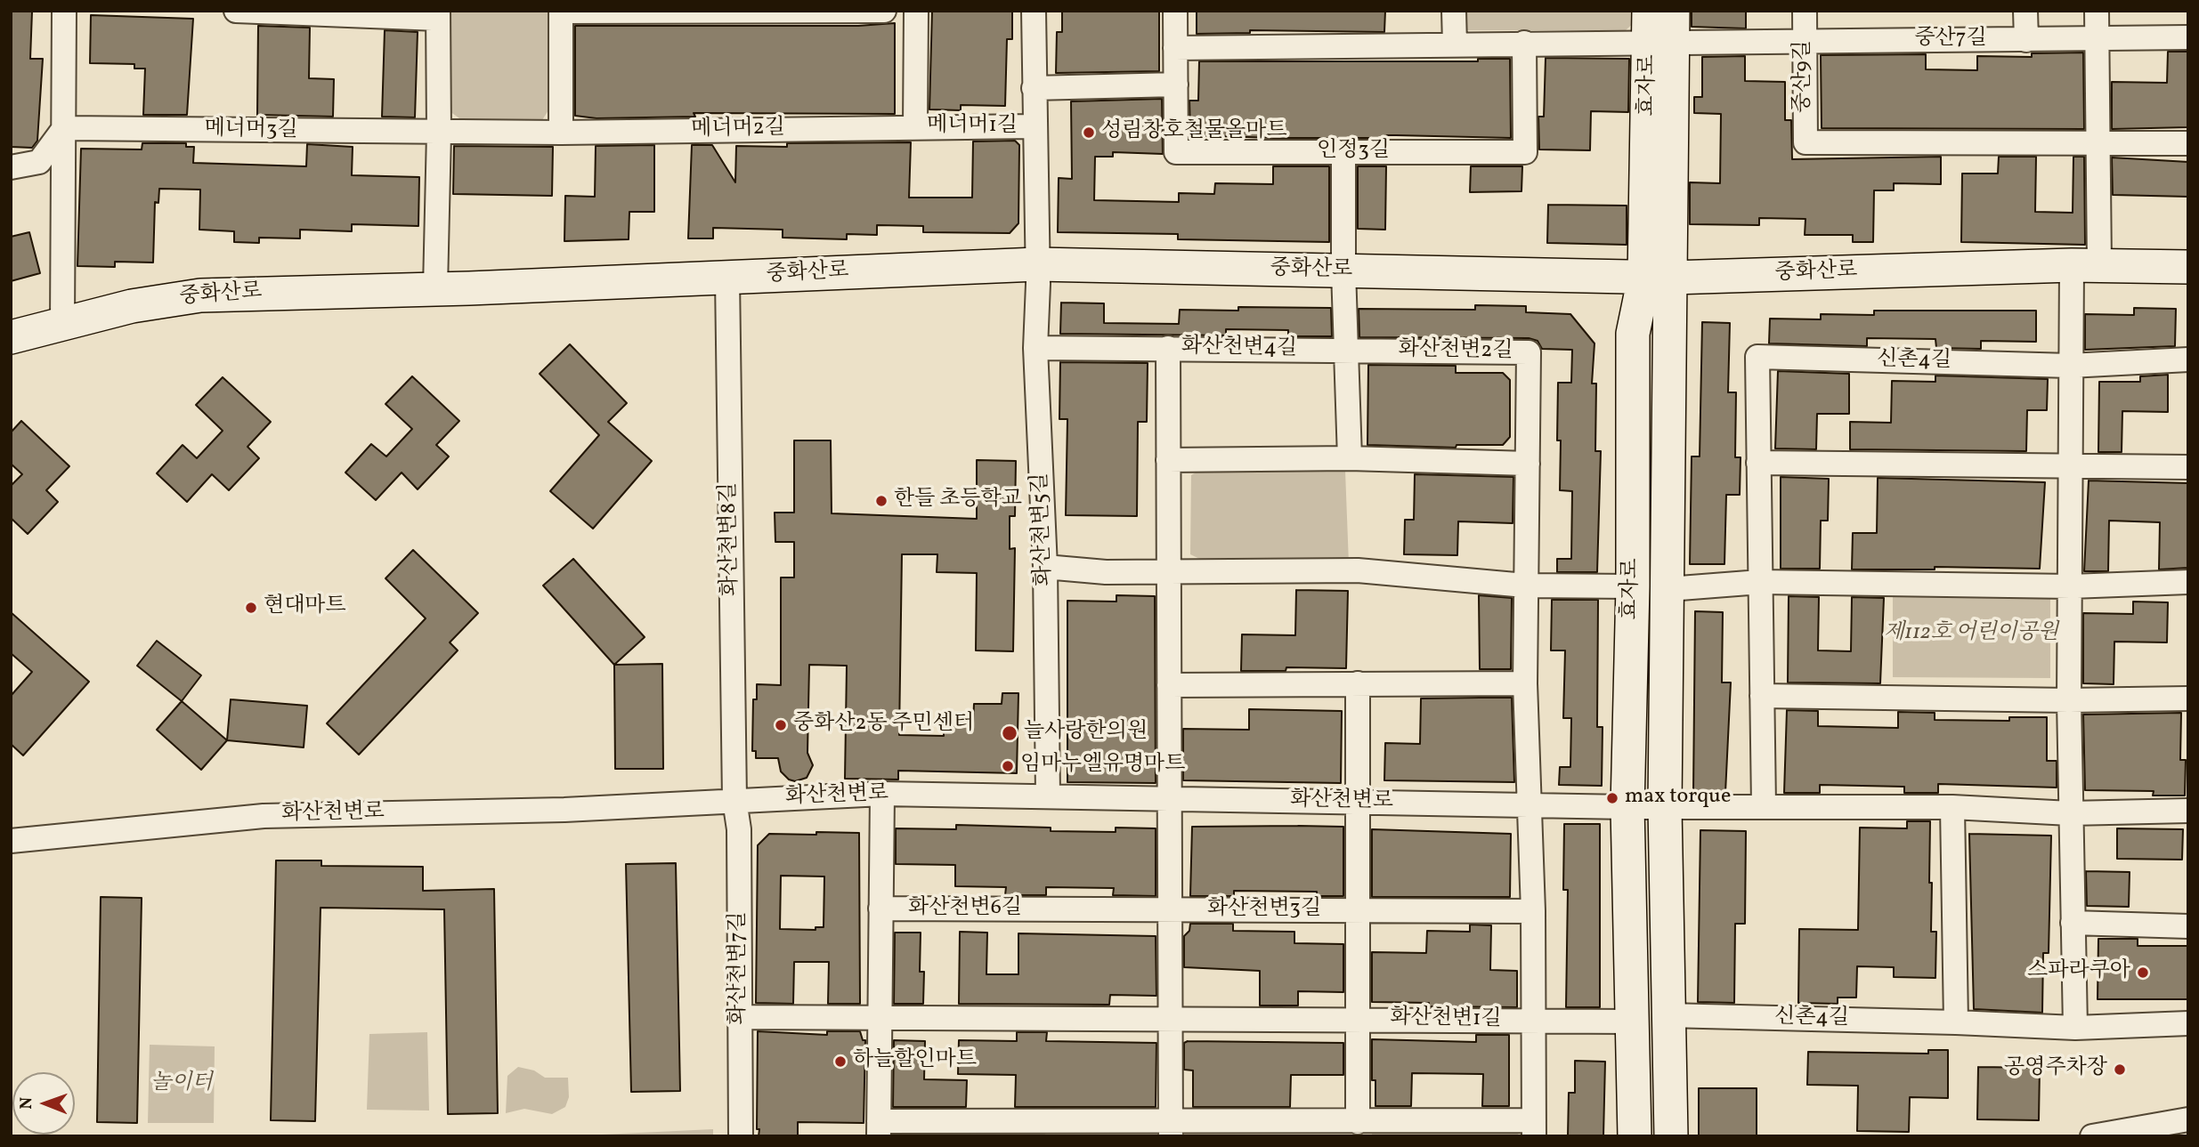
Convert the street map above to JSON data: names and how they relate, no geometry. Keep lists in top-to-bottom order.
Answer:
{
  "streets": {
    "street": [
      "중산7길",
      "중산9길",
      "효자로",
      "메너머1길",
      "메너머2길",
      "메너머3길",
      "인정3길",
      "중화산로",
      "화산천변4길",
      "화산천변2길",
      "신촌4길",
      "화산천변5길",
      "화산천변8길",
      "화산천변로",
      "화산천변6길",
      "화산천변3길",
      "화산천변7길",
      "화산천변1길"
    ]
  },
  "crossings": [
    ["중산7길", "중산9길"],
    ["중산7길", "효자로"],
    ["효자로", "인정3길"],
    ["효자로", "중화산로"],
    ["효자로", "신촌4길"],
    ["효자로", "화산천변로"],
    ["메너머1길", "메너머2길"],
    ["메너머1길", "중화산로"],
    ["메너머1길", "화산천변5길"],
    ["메너머2길", "메너머3길"],
    ["중화산로", "화산천변5길"],
    ["중화산로", "화산천변8길"],
    ["화산천변4길", "화산천변2길"],
    ["화산천변4길", "화산천변로"],
    ["화산천변2길", "화산천변로"],
    ["화산천변2길", "화산천변1길"],
    ["화산천변5길", "화산천변로"],
    ["화산천변8길", "화산천변로"],
    ["화산천변8길", "화산천변7길"],
    ["화산천변로", "화산천변6길"],
    ["화산천변로", "화산천변7길"],
    ["화산천변로", "화산천변1길"],
    ["화산천변6길", "화산천변3길"]
  ],
  "parks": ["제112호 어린이공원", "놀이터"],
  "places": [
    "성림창호철물올마트",
    "한들 초등학교",
    "현대마트",
    "중화산2동 주민센터",
    "늘사랑한의원",
    "임마누엘유명마트",
    "max torque",
    "스파라쿠아",
    "하늘할인마트",
    "공영주차장"
  ],
  "north": "left"
}
